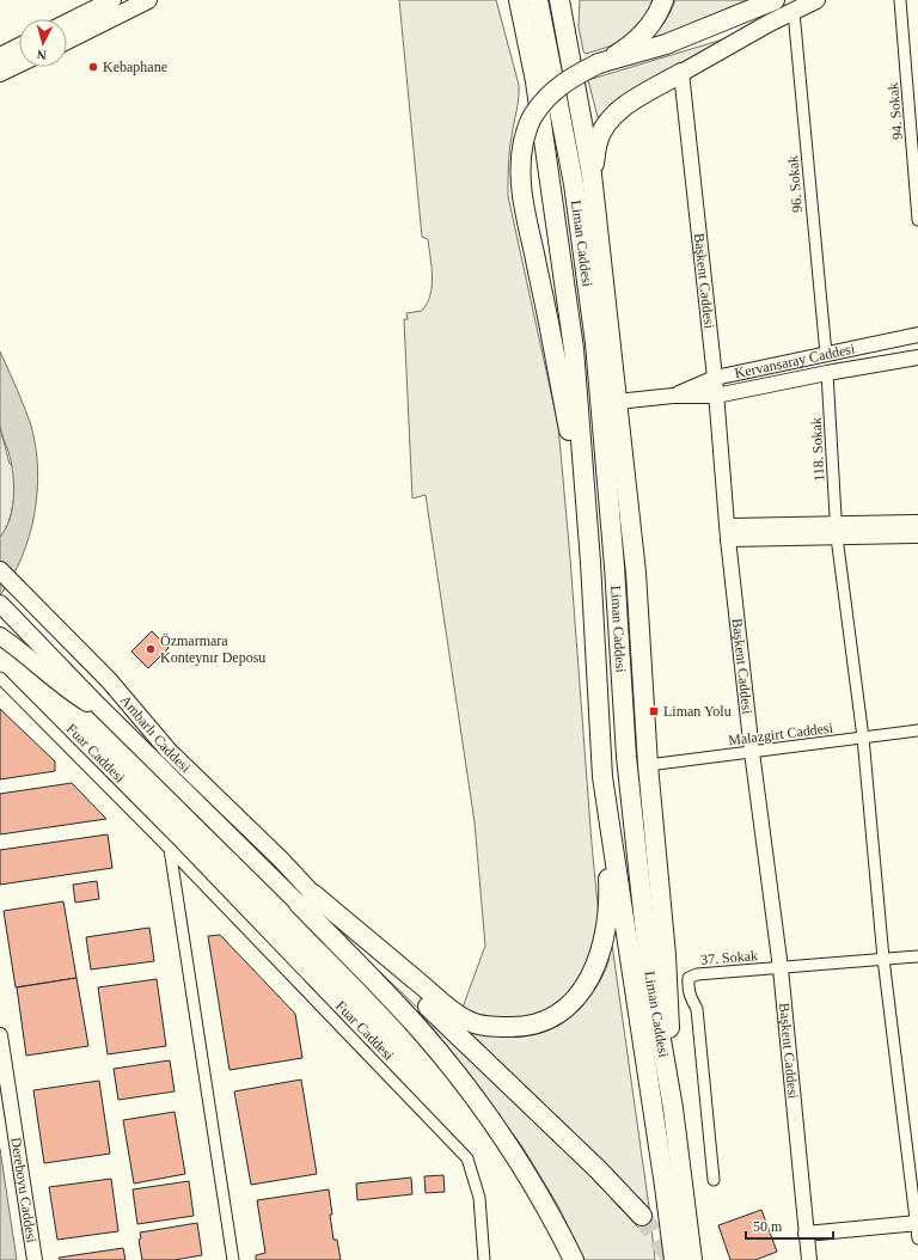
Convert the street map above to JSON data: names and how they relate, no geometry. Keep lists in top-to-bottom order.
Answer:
{
  "streets": {
    "highway": ["Liman Caddesi"],
    "main road": ["Ambarlı Caddesi"],
    "street": [
      "94. Sokak",
      "96. Sokak",
      "Başkent Caddesi",
      "Kervansaray Caddesi",
      "118. Sokak",
      "Malazgirt Caddesi",
      "Fuar Caddesi",
      "37. Sokak",
      "Dereboyu Caddesi"
    ]
  },
  "crossings": [
    ["96. Sokak", "Kervansaray Caddesi"],
    ["Başkent Caddesi", "Kervansaray Caddesi"],
    ["Başkent Caddesi", "Malazgirt Caddesi"],
    ["Başkent Caddesi", "37. Sokak"],
    ["Kervansaray Caddesi", "118. Sokak"],
    ["118. Sokak", "Malazgirt Caddesi"],
    ["118. Sokak", "37. Sokak"]
  ],
  "places": {
    "other": ["Kebaphane", "Özmarmara Konteynır Deposu"],
    "transit": ["Liman Yolu"]
  },
  "scale_bar": "50 m",
  "north": "bottom"
}
